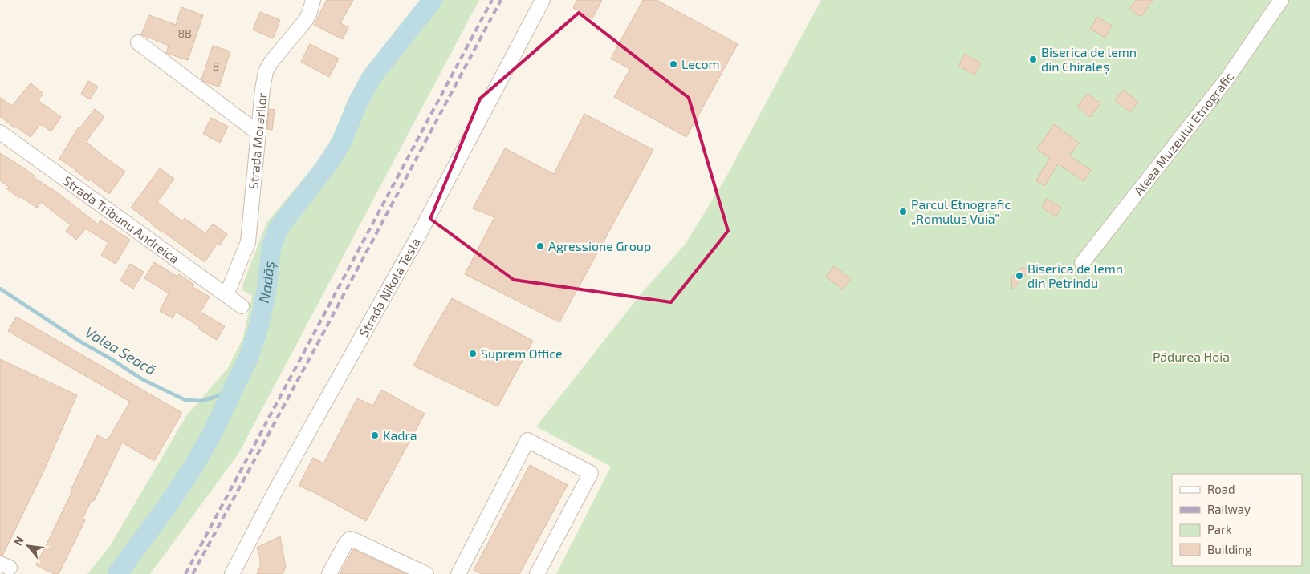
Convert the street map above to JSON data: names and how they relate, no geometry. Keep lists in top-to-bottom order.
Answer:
{
  "streets": {
    "street": [
      "Aleea Muzeului Etnografic",
      "Strada Morarilor",
      "Strada Tribunu Andreica",
      "Strada Nikola Tesla"
    ]
  },
  "crossings": [
    ["Strada Morarilor", "Strada Tribunu Andreica"]
  ],
  "water": ["Nadăș", "Valea Seacă"],
  "parks": ["Pădurea Hoia"],
  "places": [
    "Biserica de lemn din Chiraleș",
    "Lecom",
    "Parcul Etnografic „Romulus Vuia”",
    "Agressione Group",
    "Biserica de lemn din Petrindu",
    "Suprem Office",
    "Kadra"
  ],
  "house_numbers": ["8B", "8"],
  "legend": [
    "Road",
    "Railway",
    "Park",
    "Building"
  ],
  "north": "top left"
}
